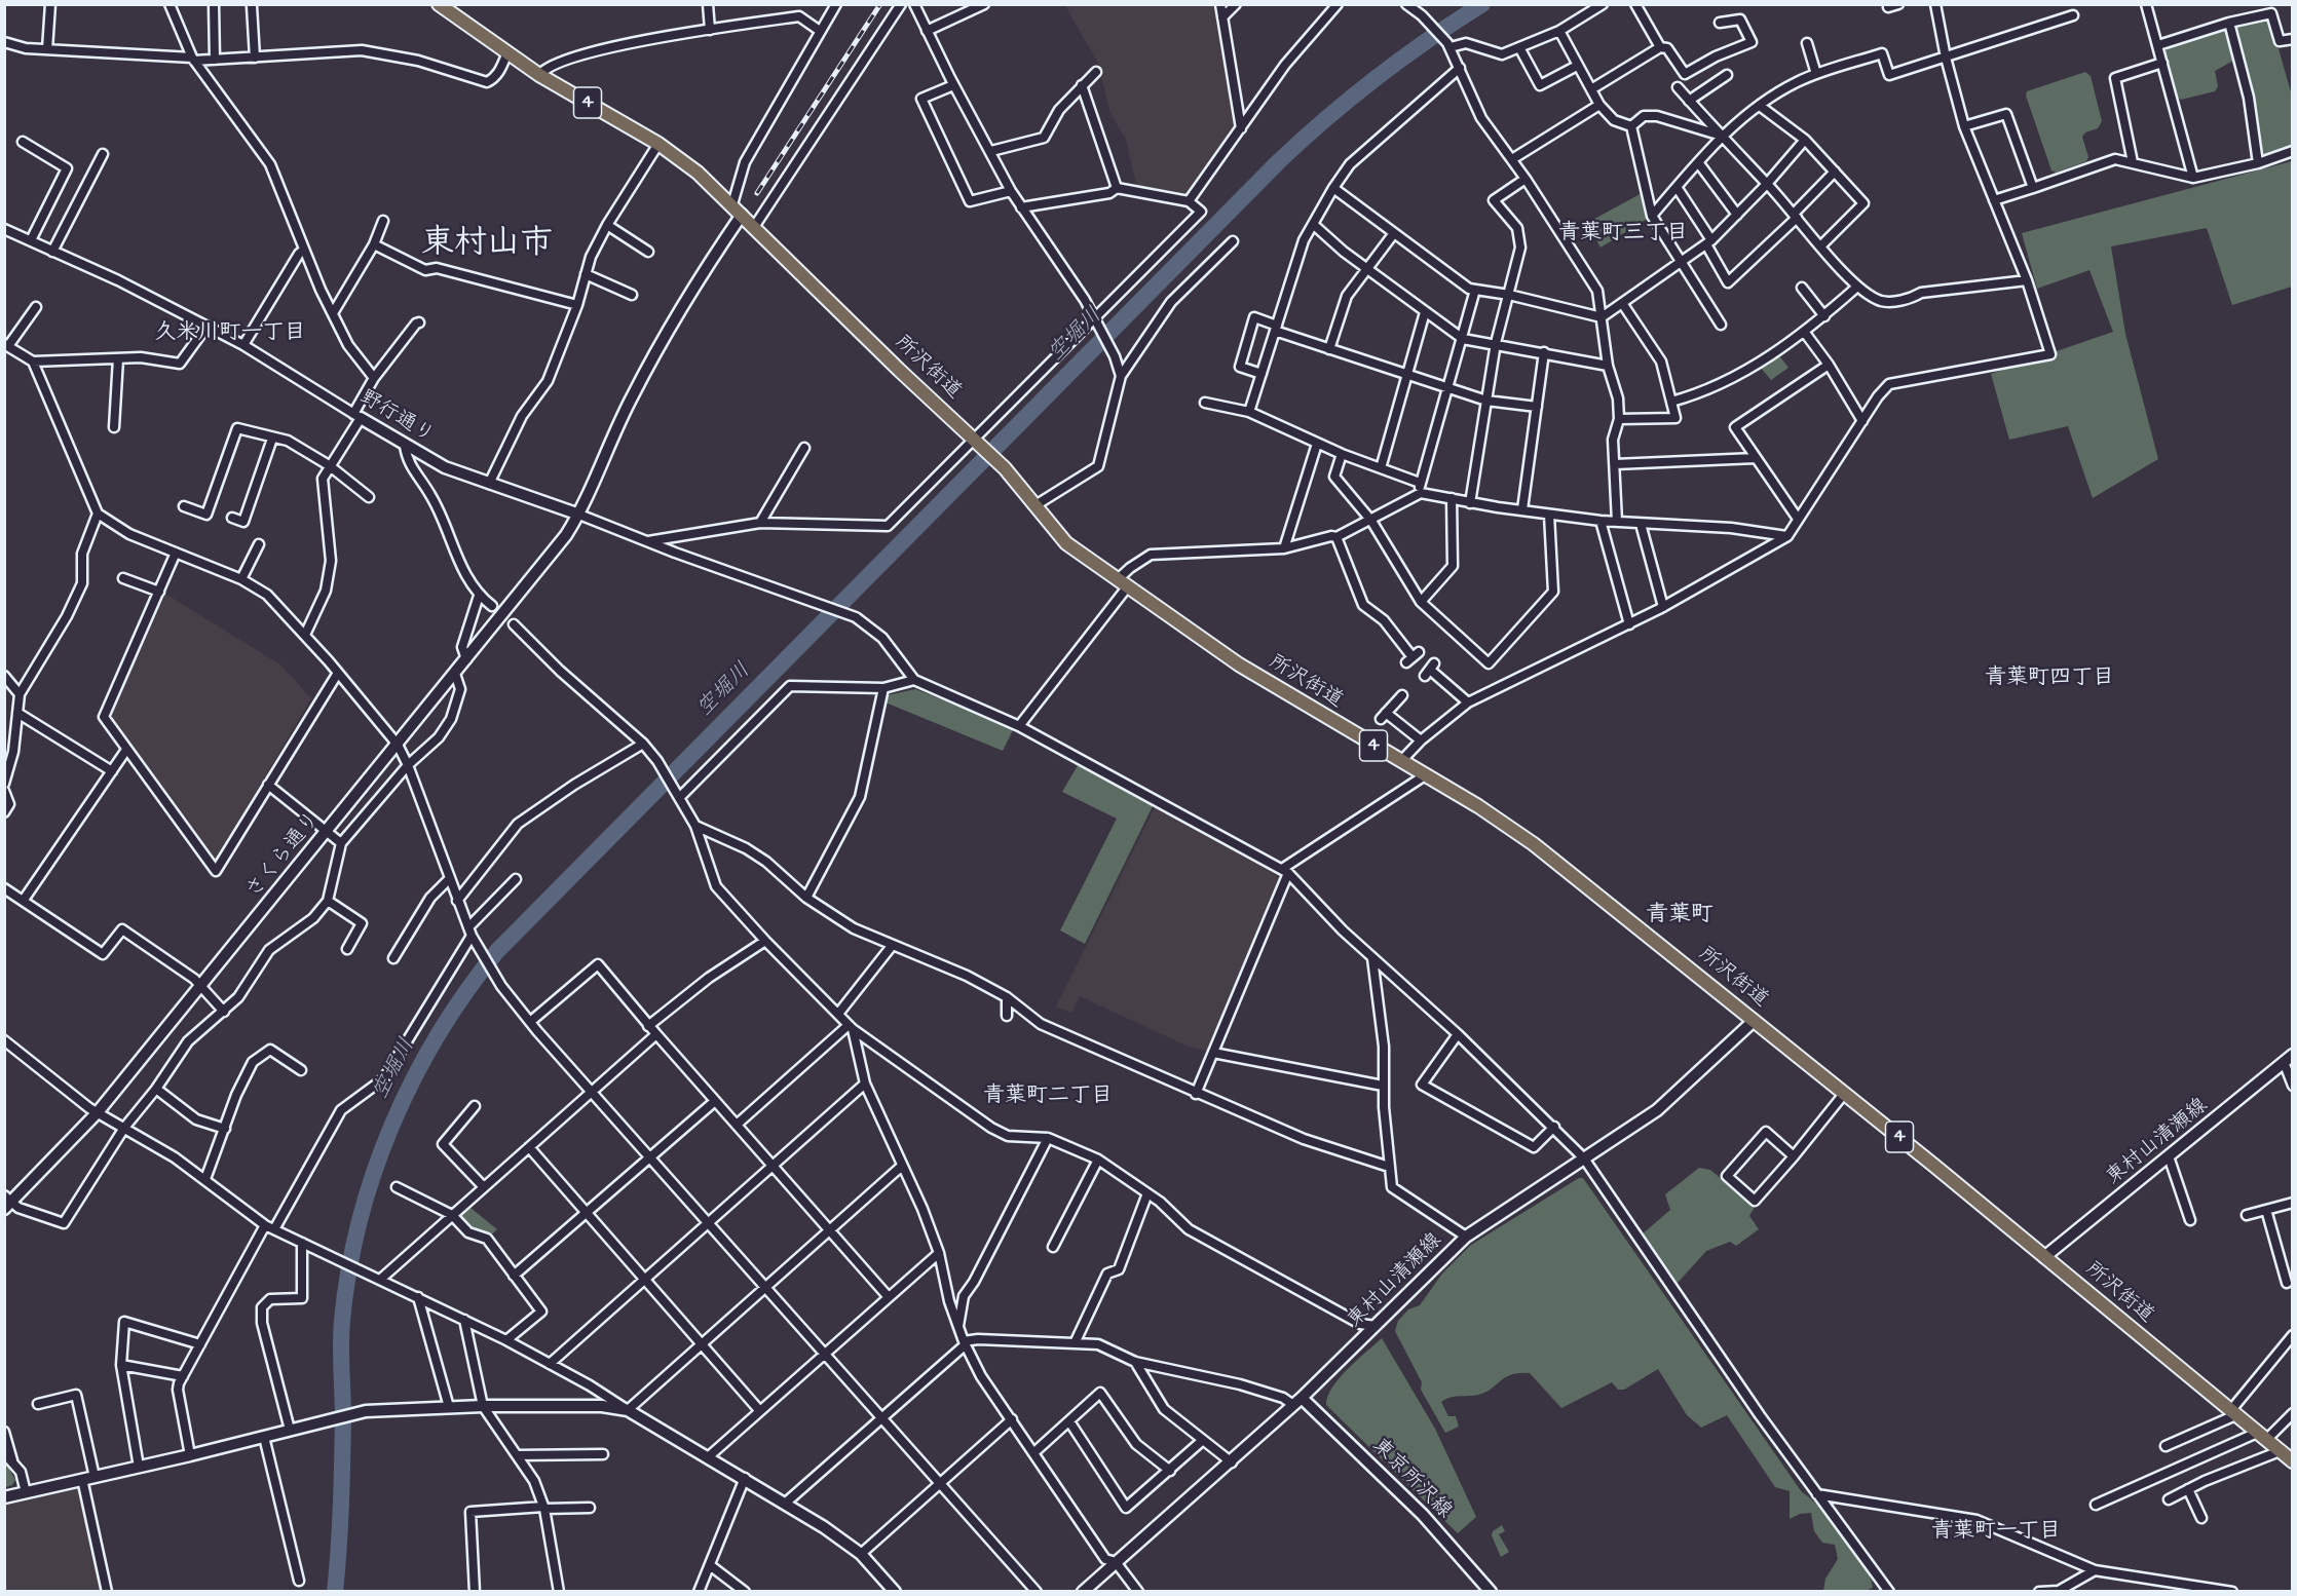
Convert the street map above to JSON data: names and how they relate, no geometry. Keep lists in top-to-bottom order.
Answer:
{
  "streets": {
    "main road": ["4", "所沢街道"],
    "street": [
      "野行通り",
      "さくら通り",
      "東村山清瀬線",
      "東京所沢線"
    ]
  },
  "crossings": [
    ["所沢街道", "さくら通り"],
    ["所沢街道", "東村山清瀬線"],
    ["野行通り", "さくら通り"],
    ["東村山清瀬線", "東京所沢線"]
  ],
  "districts": [
    "青葉町三丁目",
    "東村山市",
    "久米川町一丁目",
    "青葉町四丁目",
    "青葉町",
    "青葉町二丁目",
    "青葉町一丁目"
  ],
  "water": ["空堀川"]
}
